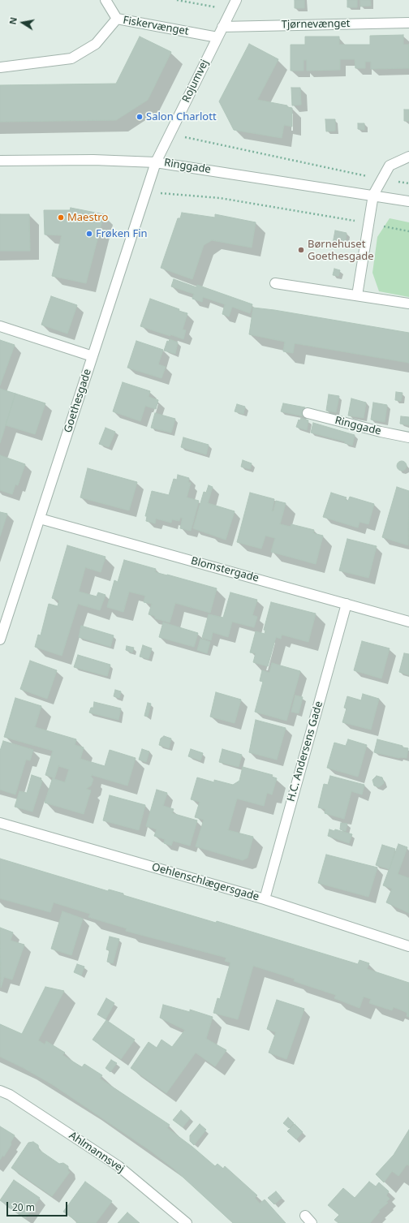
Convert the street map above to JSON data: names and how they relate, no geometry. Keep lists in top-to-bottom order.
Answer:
{
  "streets": {
    "street": [
      "Tjørnevænget",
      "Fiskervænget",
      "Rojumvej",
      "Ringgade",
      "Goethesgade",
      "Blomstergade",
      "H.C. Andersens Gade",
      "Oehlenschlægersgade",
      "Ahlmannsvej"
    ]
  },
  "crossings": [
    ["Tjørnevænget", "Rojumvej"],
    ["Fiskervænget", "Rojumvej"],
    ["Rojumvej", "Ringgade"],
    ["Rojumvej", "Goethesgade"],
    ["Ringgade", "Goethesgade"],
    ["Goethesgade", "Blomstergade"],
    ["Blomstergade", "H.C. Andersens Gade"],
    ["H.C. Andersens Gade", "Oehlenschlægersgade"]
  ],
  "places": [
    "Salon Charlott",
    "Maestro",
    "Frøken Fin",
    "Børnehuset Goethesgade"
  ],
  "scale_bar": "20 m",
  "north": "left"
}
